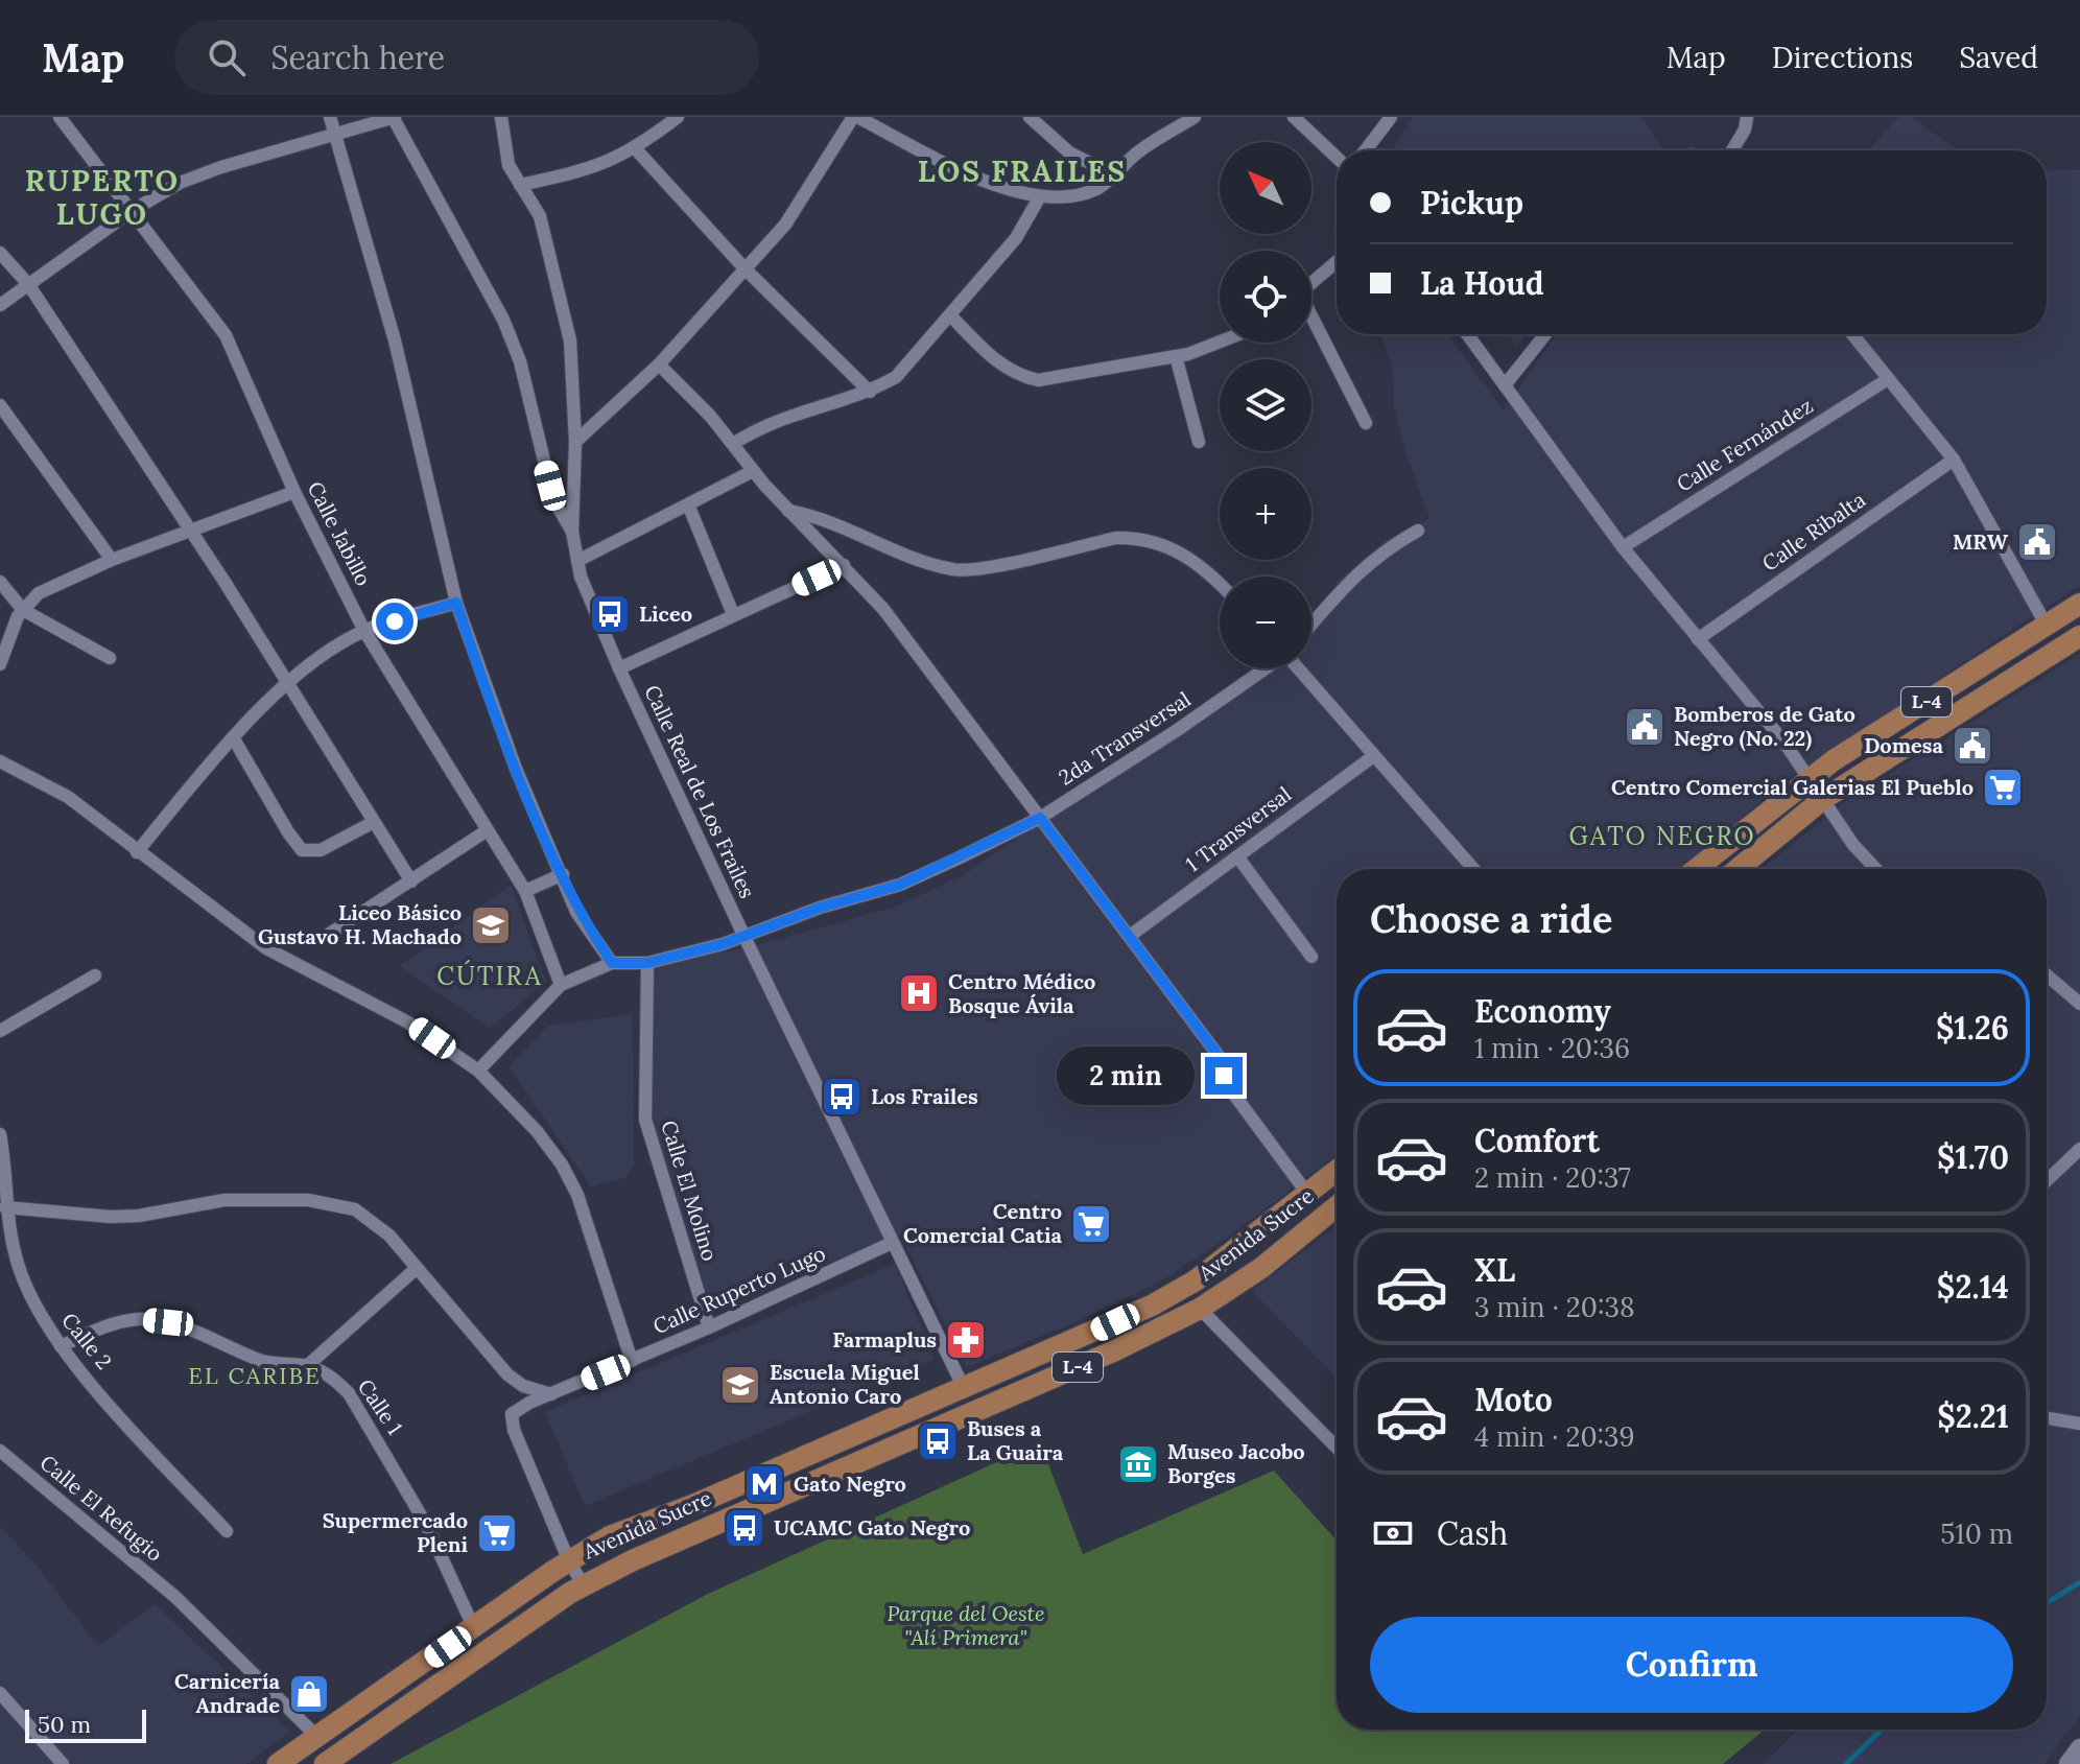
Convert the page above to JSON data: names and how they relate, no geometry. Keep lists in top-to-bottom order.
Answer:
{
  "streets": {
    "main road": ["L-4", "Avenida Sucre"],
    "street": [
      "Calle Fernández",
      "Calle Ribalta",
      "Calle Jabillo",
      "2da Transversal",
      "Calle Real de Los Frailes",
      "1 Transversal",
      "Calle El Molino",
      "Calle Ruperto Lugo",
      "Calle 2",
      "Calle 1",
      "Calle El Refugio"
    ]
  },
  "crossings": [
    ["2da Transversal", "Calle Real de Los Frailes"],
    ["2da Transversal", "Calle El Molino"],
    ["Calle Real de Los Frailes", "Avenida Sucre"],
    ["Calle Real de Los Frailes", "Calle Ruperto Lugo"],
    ["Calle El Molino", "Calle Ruperto Lugo"],
    ["Avenida Sucre", "Calle Ruperto Lugo"],
    ["Avenida Sucre", "Calle 1"],
    ["Avenida Sucre", "Calle El Refugio"],
    ["Calle 2", "Calle 1"]
  ],
  "districts": [
    "LOS FRAILES",
    "RUPERTO LUGO",
    "GATO NEGRO",
    "CÚTIRA",
    "EL CARIBE"
  ],
  "parks": ["Parque del Oeste \"Alí Primera\""],
  "places": {
    "public building": ["MRW", "Bomberos de Gato Negro (No. 22)", "Domesa"],
    "bus stop": [
      "Liceo",
      "Los Frailes",
      "Buses a La Guaira",
      "UCAMC Gato Negro"
    ],
    "supermarket": ["Centro Comercial Galerias El Pueblo", "Centro Comercial Catia", "Supermercado Pleni"],
    "school or university": ["Liceo Básico Gustavo H. Machado", "Escuela Miguel Antonio Caro"],
    "hospital": ["Centro Médico Bosque Ávila"],
    "pharmacy": ["Farmaplus"],
    "museum": ["Museo Jacobo Borges"],
    "metro station": ["Gato Negro"],
    "shop": ["Carnicería Andrade"]
  },
  "scale_bar": "50 m",
  "north": "top left",
  "page": {
    "header": "Map",
    "search": "Search here",
    "nav": ["Map", "Directions", "Saved"],
    "map_buttons": ["+", "−"],
    "banner": ["Pickup", "La Houd"],
    "heading": "Choose a ride",
    "list": [
      {
        "name": "Economy",
        "note": "1 min · 20:36",
        "value": "$1.26"
      },
      {
        "name": "Comfort",
        "note": "2 min · 20:37",
        "value": "$1.70"
      },
      {
        "name": "XL",
        "note": "3 min · 20:38",
        "value": "$2.14"
      },
      {
        "name": "Moto",
        "note": "4 min · 20:39",
        "value": "$2.21"
      }
    ],
    "bubble": "2 min",
    "pay": ["Cash", "510 m"],
    "buttons": "Confirm",
    "scale": "50 m"
  }
}
